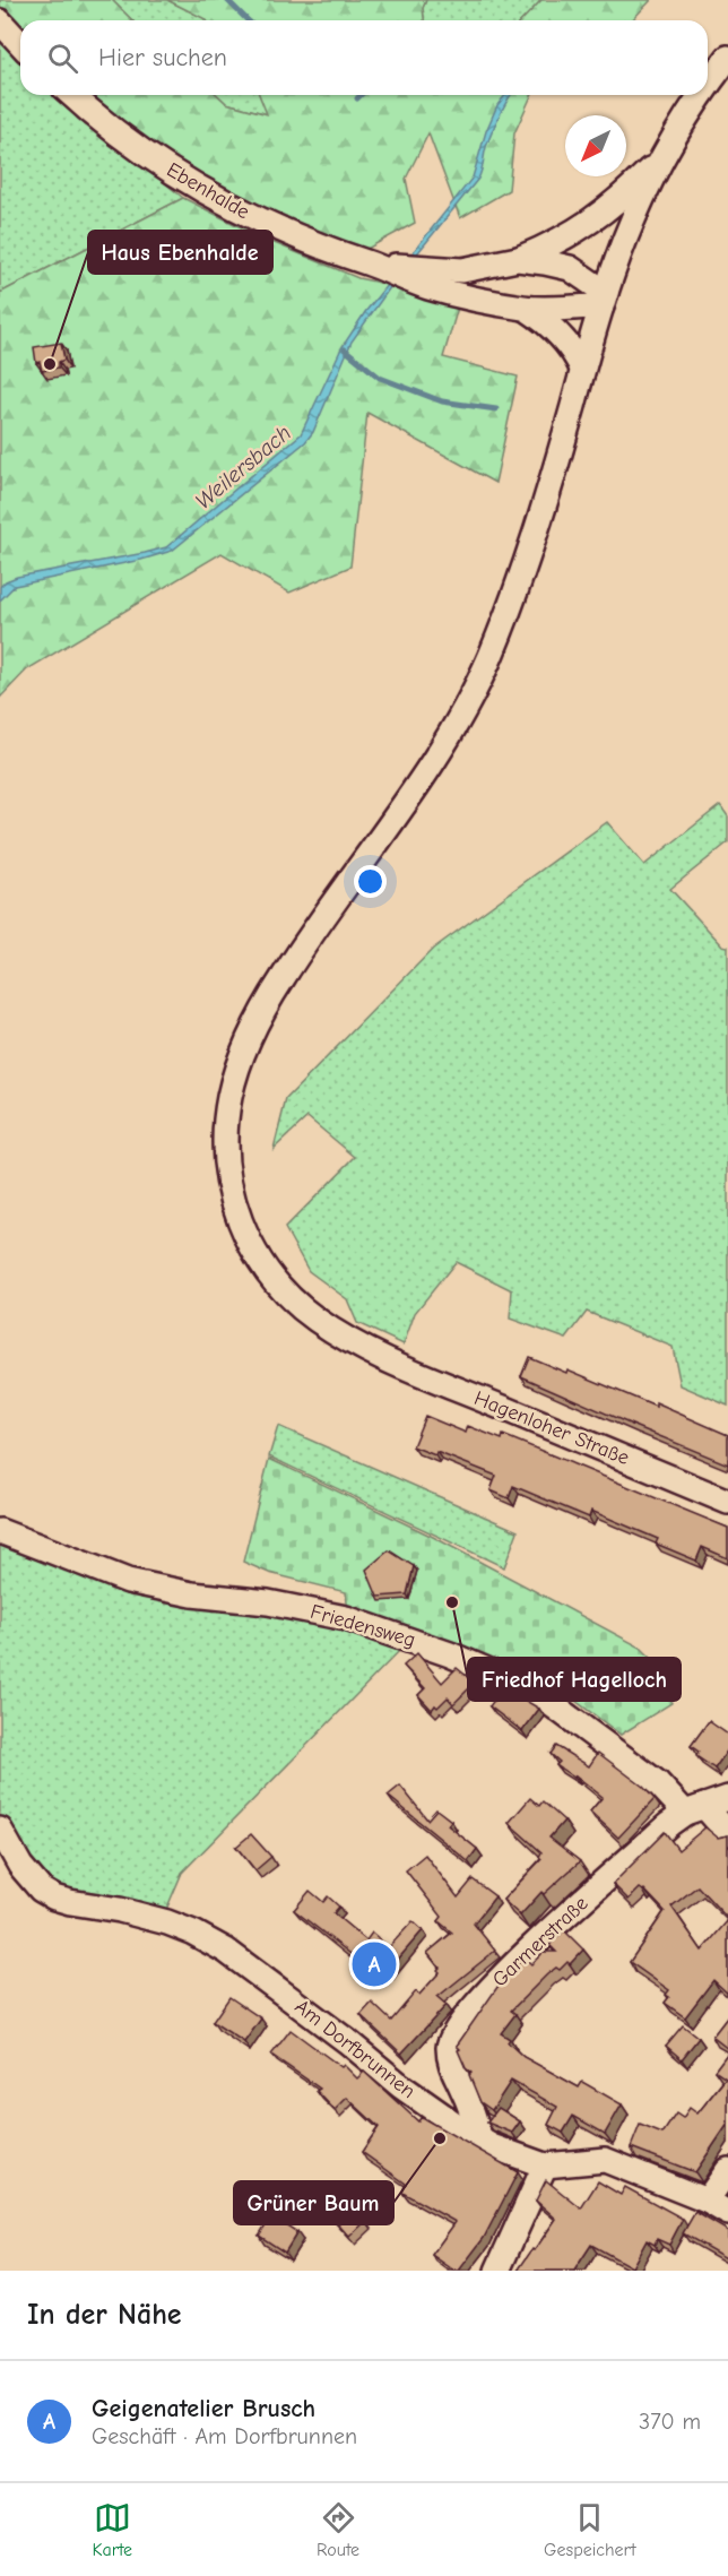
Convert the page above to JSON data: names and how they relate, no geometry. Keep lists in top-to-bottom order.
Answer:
{
  "streets": {
    "street": [
      "Ebenhalde",
      "Hagenloher Straße",
      "Friedensweg",
      "Garmerstraße",
      "Am Dorfbrunnen"
    ]
  },
  "crossings": [
    ["Ebenhalde", "Hagenloher Straße"],
    ["Friedensweg", "Garmerstraße"],
    ["Garmerstraße", "Am Dorfbrunnen"]
  ],
  "water": ["Weilersbach"],
  "places": ["Haus Ebenhalde", "Friedhof Hagelloch", "Grüner Baum"],
  "north": "bottom left",
  "page": {
    "search": "Hier suchen",
    "pins": "A",
    "heading": "In der Nähe",
    "list": [
      {
        "mark": "A",
        "name": "Geigenatelier Brusch",
        "note": "Geschäft · Am Dorfbrunnen",
        "value": "370 m"
      }
    ],
    "nav": ["Karte", "Route", "Gespeichert"]
  }
}
